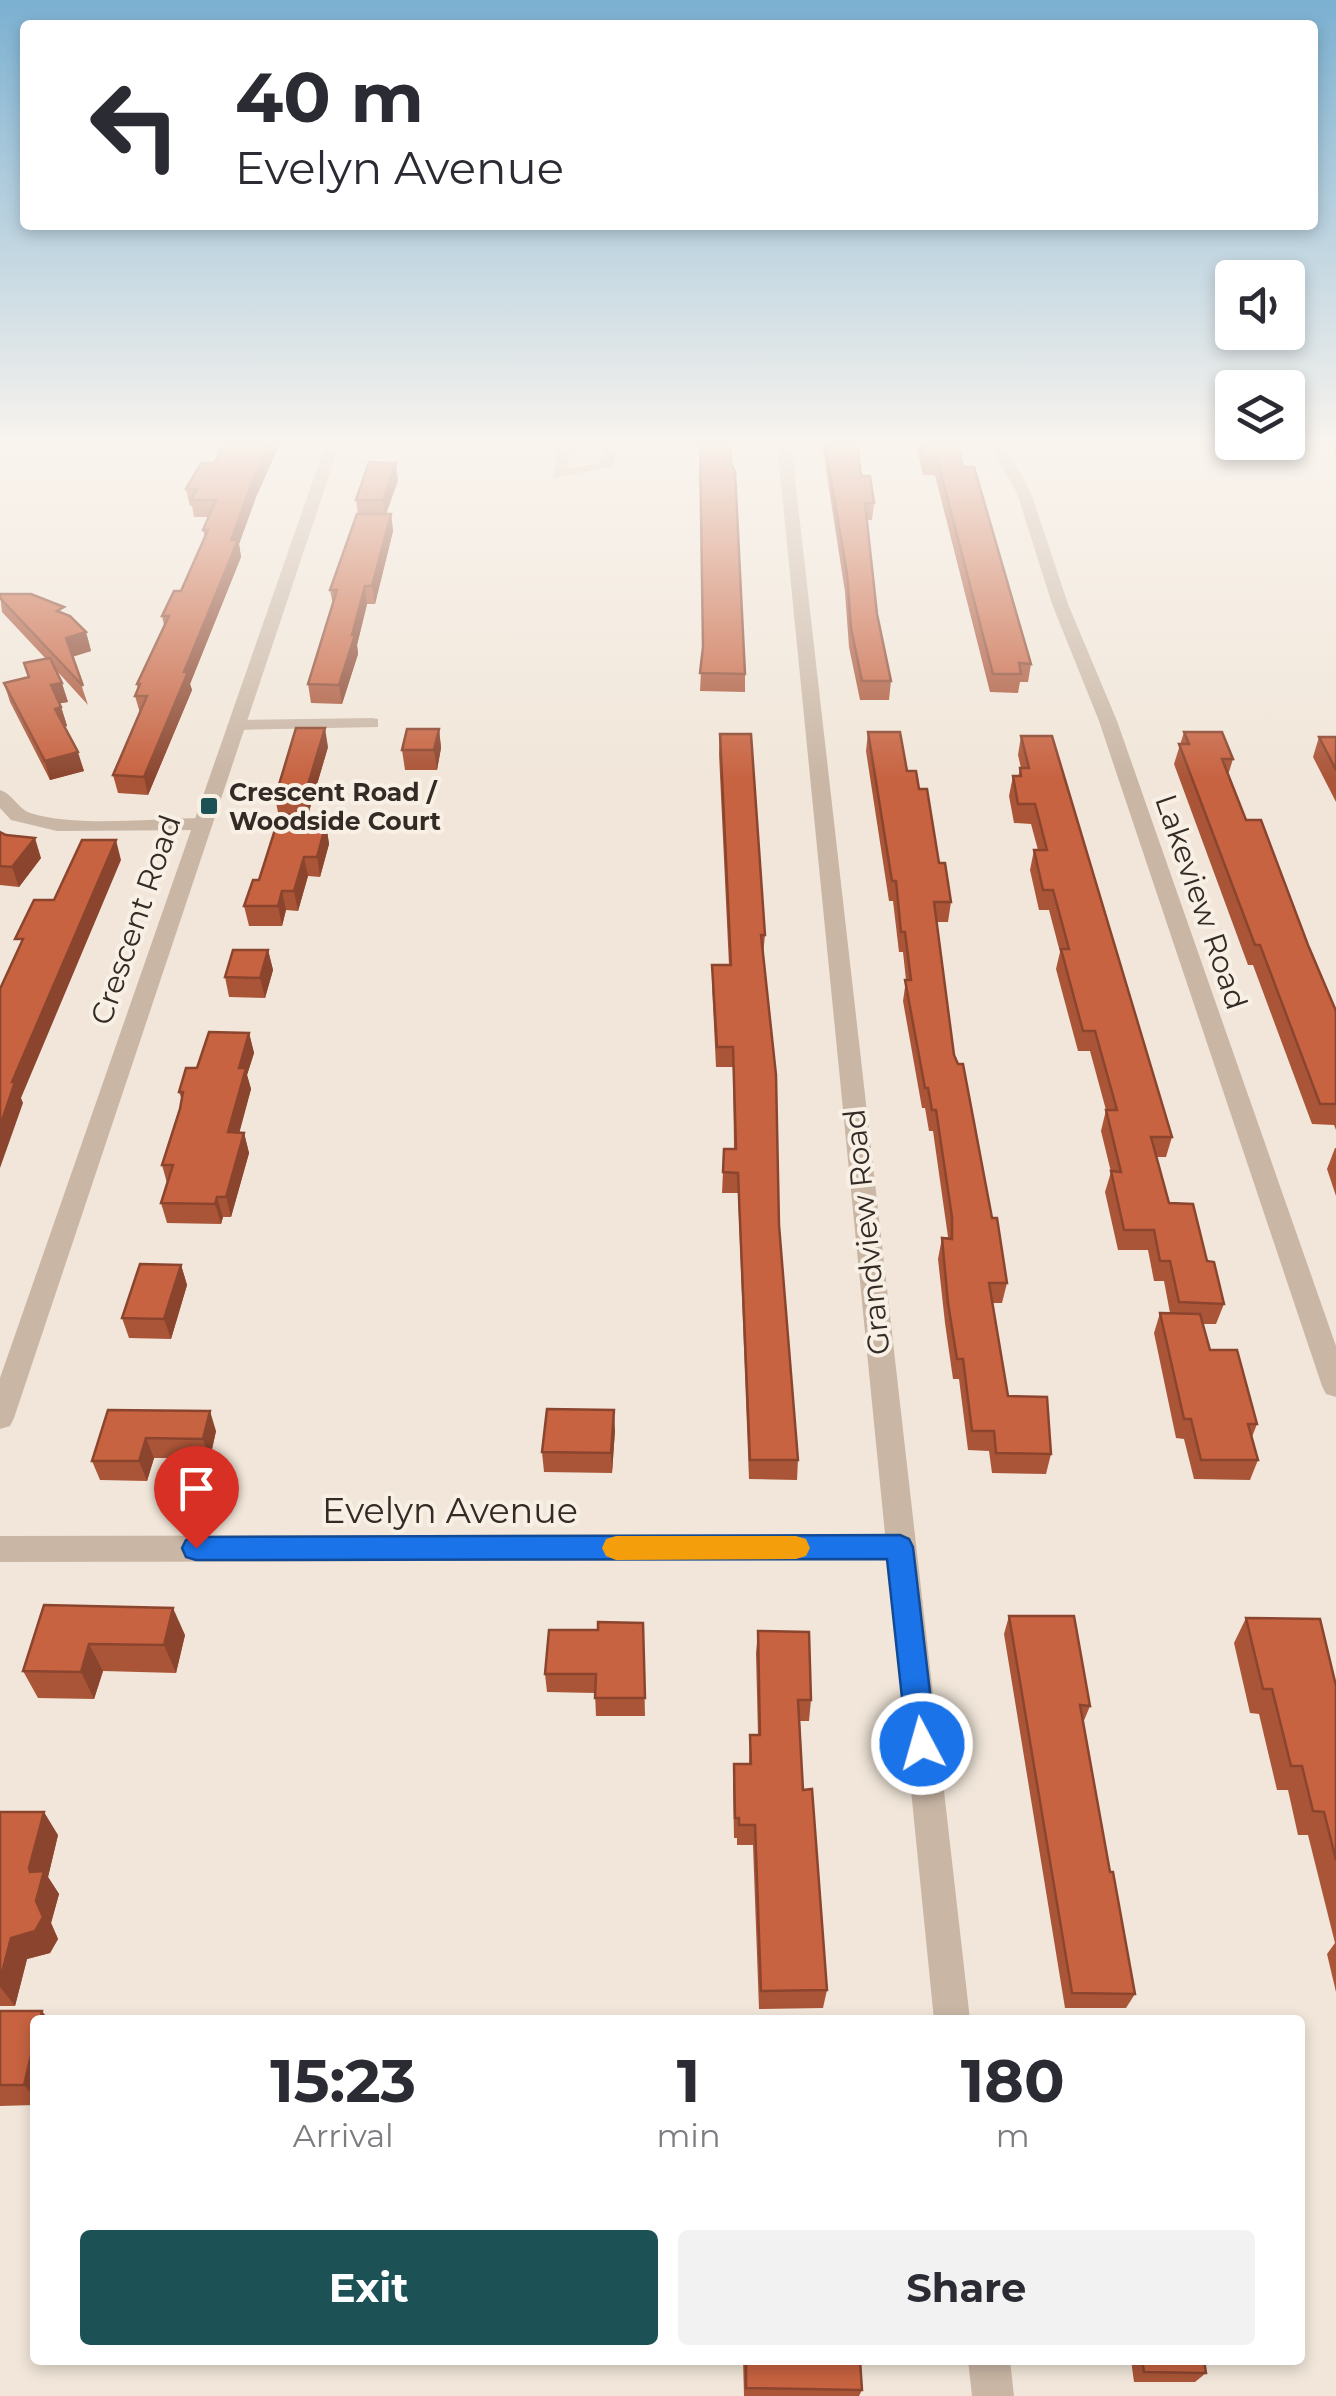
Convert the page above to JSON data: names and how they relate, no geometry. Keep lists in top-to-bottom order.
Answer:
{
  "streets": {
    "street": [
      "Lakeview Road",
      "Crescent Road",
      "Grandview Road",
      "Evelyn Avenue"
    ]
  },
  "crossings": [
    ["Grandview Road", "Evelyn Avenue"]
  ],
  "places": {
    "transit": ["Crescent Road / Woodside Court"]
  },
  "page": {
    "turn": ["40 m", "Evelyn Avenue"],
    "eta": [
      "15:23",
      "Arrival",
      "1",
      "min",
      "180",
      "m"
    ],
    "buttons": ["Exit", "Share"]
  }
}
